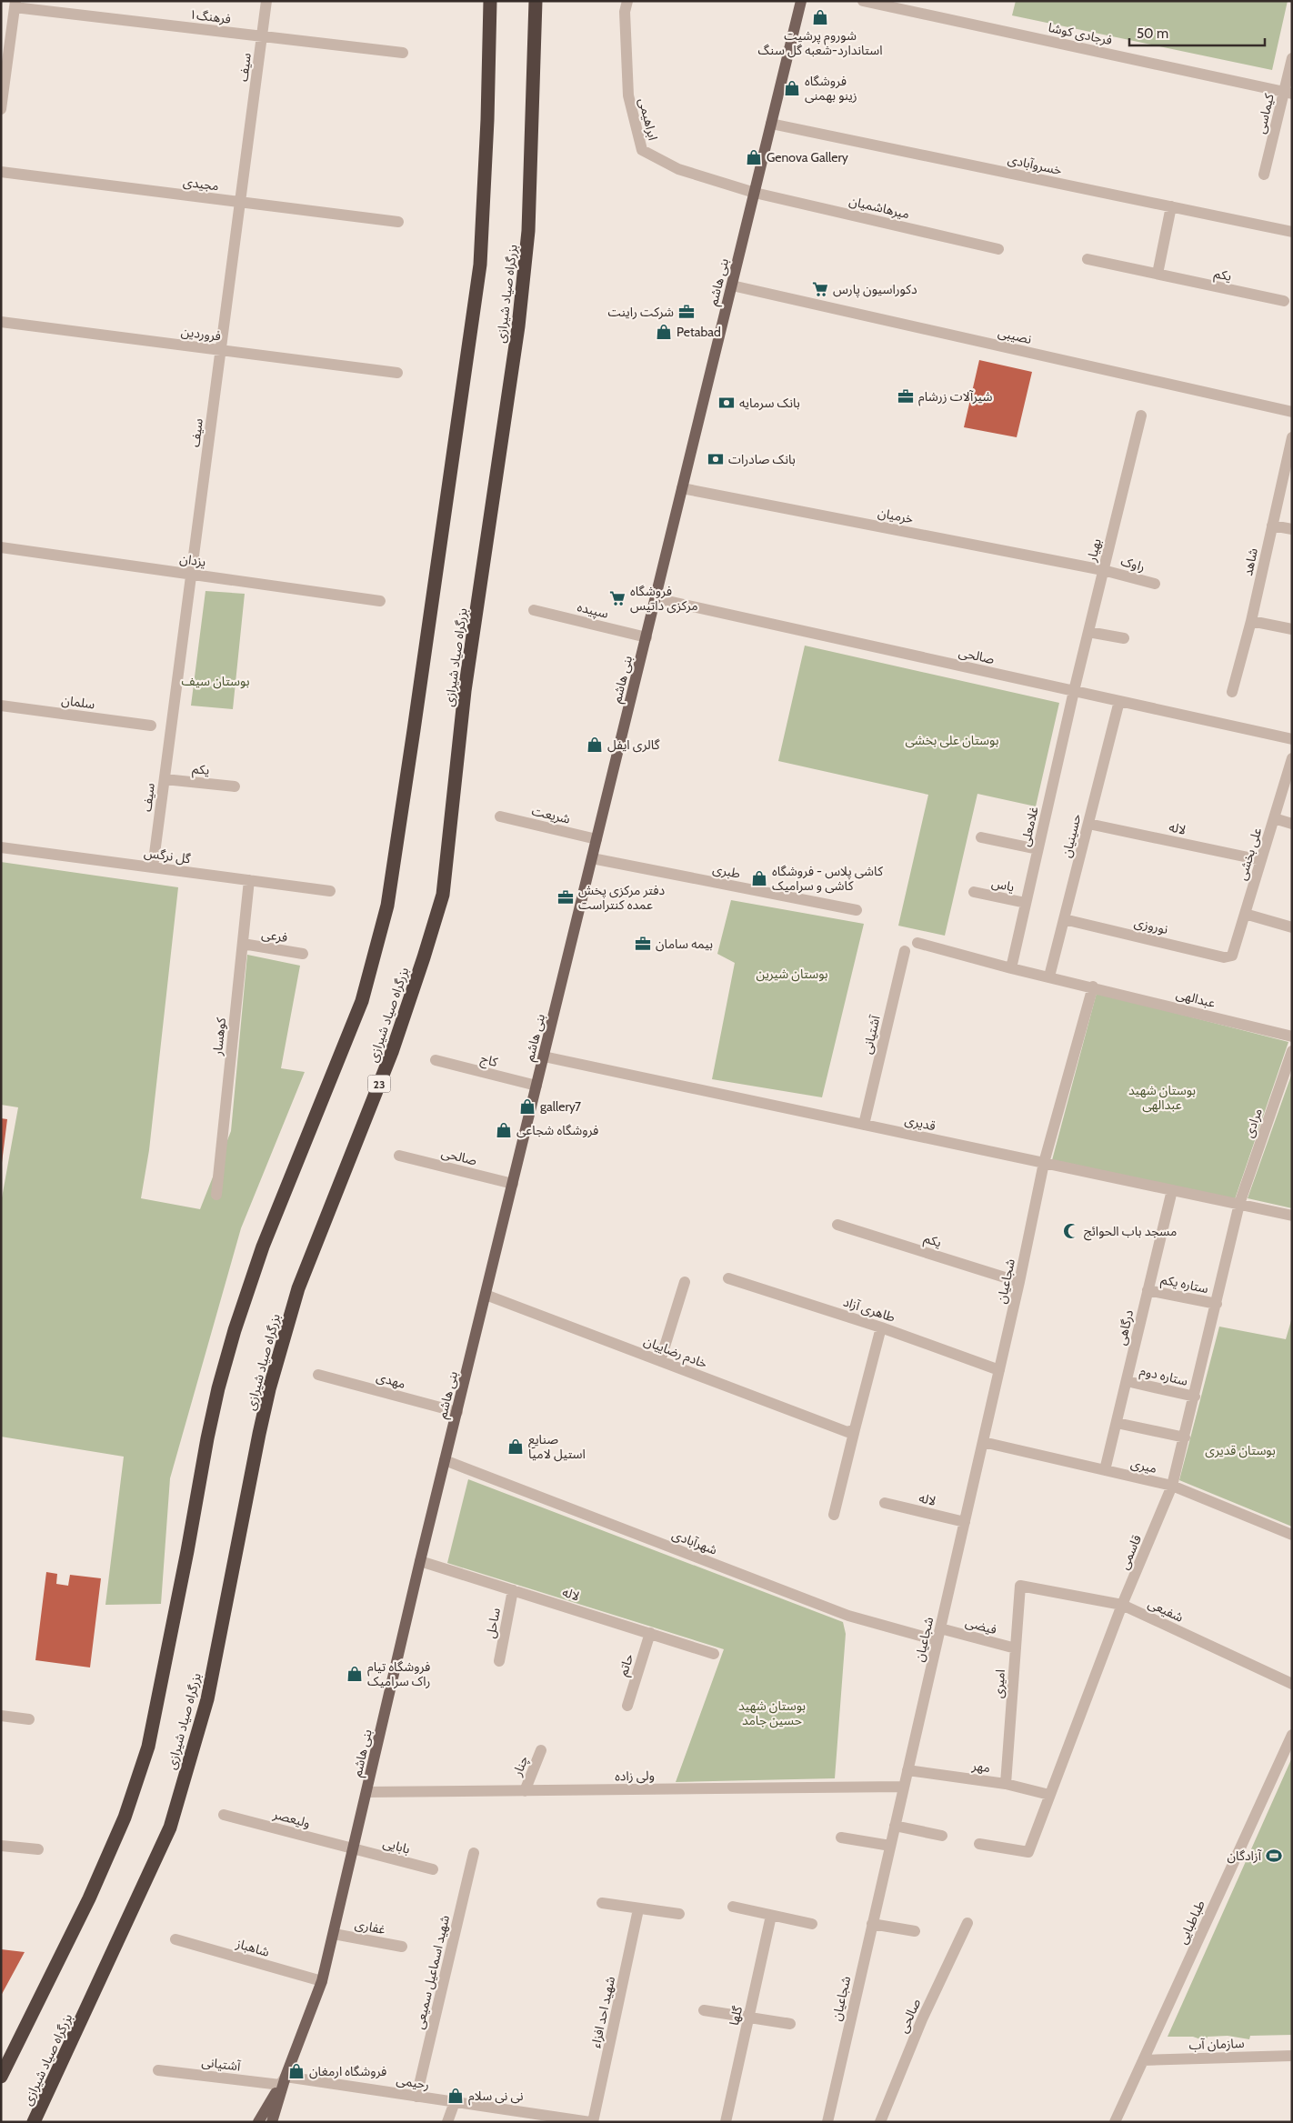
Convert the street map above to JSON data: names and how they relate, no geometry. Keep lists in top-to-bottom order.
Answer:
{
  "streets": {
    "highway": ["بزرگراه صیاد شیرازی", "23"],
    "main road": ["بنی هاشم"],
    "street": [
      "فرهنگ۱",
      "فرجادی کوشا",
      "سیف",
      "کیماسی",
      "ابراهیمی",
      "خسروآبادی",
      "مجیدی",
      "میرهاشمیان",
      "یکم",
      "فروردین",
      "نصیبی",
      "خرمیان",
      "بهیار",
      "یزدان",
      "شاهد",
      "راوک",
      "سپیده",
      "صالحی",
      "سلمان",
      "شریعت",
      "غلامعلی",
      "لاله",
      "حسینیان",
      "علی بخشی",
      "گل نرگس",
      "طبری",
      "یاس",
      "نوروزی",
      "فرعی",
      "عبدالهی",
      "آشتیانی",
      "کوهسار",
      "کاج",
      "قدیری",
      "مرادی",
      "شجاعیان",
      "ستاره یکم",
      "طاهری آزاد",
      "درگاهی",
      "خادم رضاییان",
      "ستاره دوم",
      "مهدی",
      "میری",
      "شهرآبادی",
      "قاسمی",
      "شفیعی",
      "ساحل",
      "فیضی",
      "حاتم",
      "امیری",
      "چنار",
      "مهر",
      "ولی زاده",
      "ولیعصر",
      "بابایی",
      "طباطبایی",
      "غفاری",
      "شاهباز",
      "شهید اسماعیل سمیعی",
      "شهید احد افزاء",
      "گلها",
      "سازمان آب",
      "رحیمی"
    ]
  },
  "crossings": [
    ["فرهنگ۱", "سیف"],
    ["فرجادی کوشا", "کیماسی"],
    ["سیف", "مجیدی"],
    ["سیف", "یکم"],
    ["سیف", "فروردین"],
    ["سیف", "یزدان"],
    ["سیف", "گل نرگس"],
    ["ابراهیمی", "میرهاشمیان"],
    ["ابراهیمی", "بنی هاشم"],
    ["خسروآبادی", "بنی هاشم"],
    ["میرهاشمیان", "بنی هاشم"],
    ["یکم", "شجاعیان"],
    ["بنی هاشم", "نصیبی"],
    ["بنی هاشم", "خرمیان"],
    ["بنی هاشم", "سپیده"],
    ["بنی هاشم", "صالحی"],
    ["بنی هاشم", "شریعت"],
    ["بنی هاشم", "لاله"],
    ["بنی هاشم", "طبری"],
    ["بنی هاشم", "آشتیانی"],
    ["بنی هاشم", "کاج"],
    ["بنی هاشم", "قدیری"],
    ["بنی هاشم", "خادم رضاییان"],
    ["بنی هاشم", "مهدی"],
    ["بنی هاشم", "شهرآبادی"],
    ["بنی هاشم", "ولی زاده"],
    ["بنی هاشم", "ولیعصر"],
    ["بنی هاشم", "بابایی"],
    ["بنی هاشم", "غفاری"],
    ["بنی هاشم", "شاهباز"],
    ["بنی هاشم", "رحیمی"],
    ["خرمیان", "بهیار"],
    ["خرمیان", "راوک"],
    ["بهیار", "راوک"],
    ["بهیار", "صالحی"],
    ["بهیار", "غلامعلی"],
    ["صالحی", "غلامعلی"],
    ["صالحی", "حسینیان"],
    ["غلامعلی", "یاس"],
    ["غلامعلی", "عبدالهی"],
    ["لاله", "حسینیان"],
    ["لاله", "علی بخشی"],
    ["لاله", "شجاعیان"],
    ["لاله", "ساحل"],
    ["لاله", "حاتم"],
    ["حسینیان", "نوروزی"],
    ["حسینیان", "عبدالهی"],
    ["علی بخشی", "نوروزی"],
    ["گل نرگس", "کوهسار"],
    ["فرعی", "کوهسار"],
    ["آشتیانی", "قدیری"],
    ["آشتیانی", "رحیمی"],
    ["قدیری", "مرادی"],
    ["قدیری", "شجاعیان"],
    ["قدیری", "درگاهی"],
    ["قدیری", "قاسمی"],
    ["مرادی", "قاسمی"],
    ["شجاعیان", "طاهری آزاد"],
    ["شجاعیان", "میری"],
    ["شجاعیان", "شهرآبادی"],
    ["شجاعیان", "فیضی"],
    ["شجاعیان", "مهر"],
    ["شجاعیان", "ولی زاده"],
    ["ستاره یکم", "درگاهی"],
    ["ستاره یکم", "قاسمی"],
    ["درگاهی", "ستاره دوم"],
    ["درگاهی", "میری"],
    ["ستاره دوم", "قاسمی"],
    ["میری", "قاسمی"],
    ["قاسمی", "شفیعی"],
    ["قاسمی", "مهر"],
    ["شفیعی", "امیری"],
    ["فیضی", "امیری"],
    ["امیری", "مهر"],
    ["چنار", "ولی زاده"],
    ["ولیعصر", "بابایی"],
    ["طباطبایی", "سازمان آب"],
    ["شهید اسماعیل سمیعی", "رحیمی"],
    ["شهید احد افزاء", "رحیمی"]
  ],
  "parks": [
    "بوستان سیف",
    "بوستان علی بخشی",
    "بوستان شیرین",
    "بوستان شهید عبدالهی",
    "بوستان قدیری",
    "بوستان شهید حسین جامد"
  ],
  "places": {
    "shop": [
      "شوروم پرشیت استاندارد-شعبه گل سنگ",
      "فروشگاه زینو بهمنی",
      "Genova Gallery",
      "Petabad",
      "گالری ایفل",
      "کاشی پلاس - فروشگاه کاشی و سرامیک",
      "gallery7",
      "فروشگاه شجاعی",
      "صنایع استیل لامیا",
      "فروشگاه تیام راک سرامیک",
      "فروشگاه ارمغان",
      "نی نی سلام"
    ],
    "supermarket": ["دکوراسیون پارس", "فروشگاه مرکزی داتیس"],
    "office": [
      "شرکت راینت",
      "شیرآلات زرشام",
      "دفتر مرکزی پخش عمده کنتراست",
      "بیمه سامان"
    ],
    "bank": ["بانک سرمایه", "بانک صادرات"],
    "mosque": ["مسجد باب الحوائج"],
    "sports": ["آزادگان"]
  },
  "scale_bar": "50 m"
}
